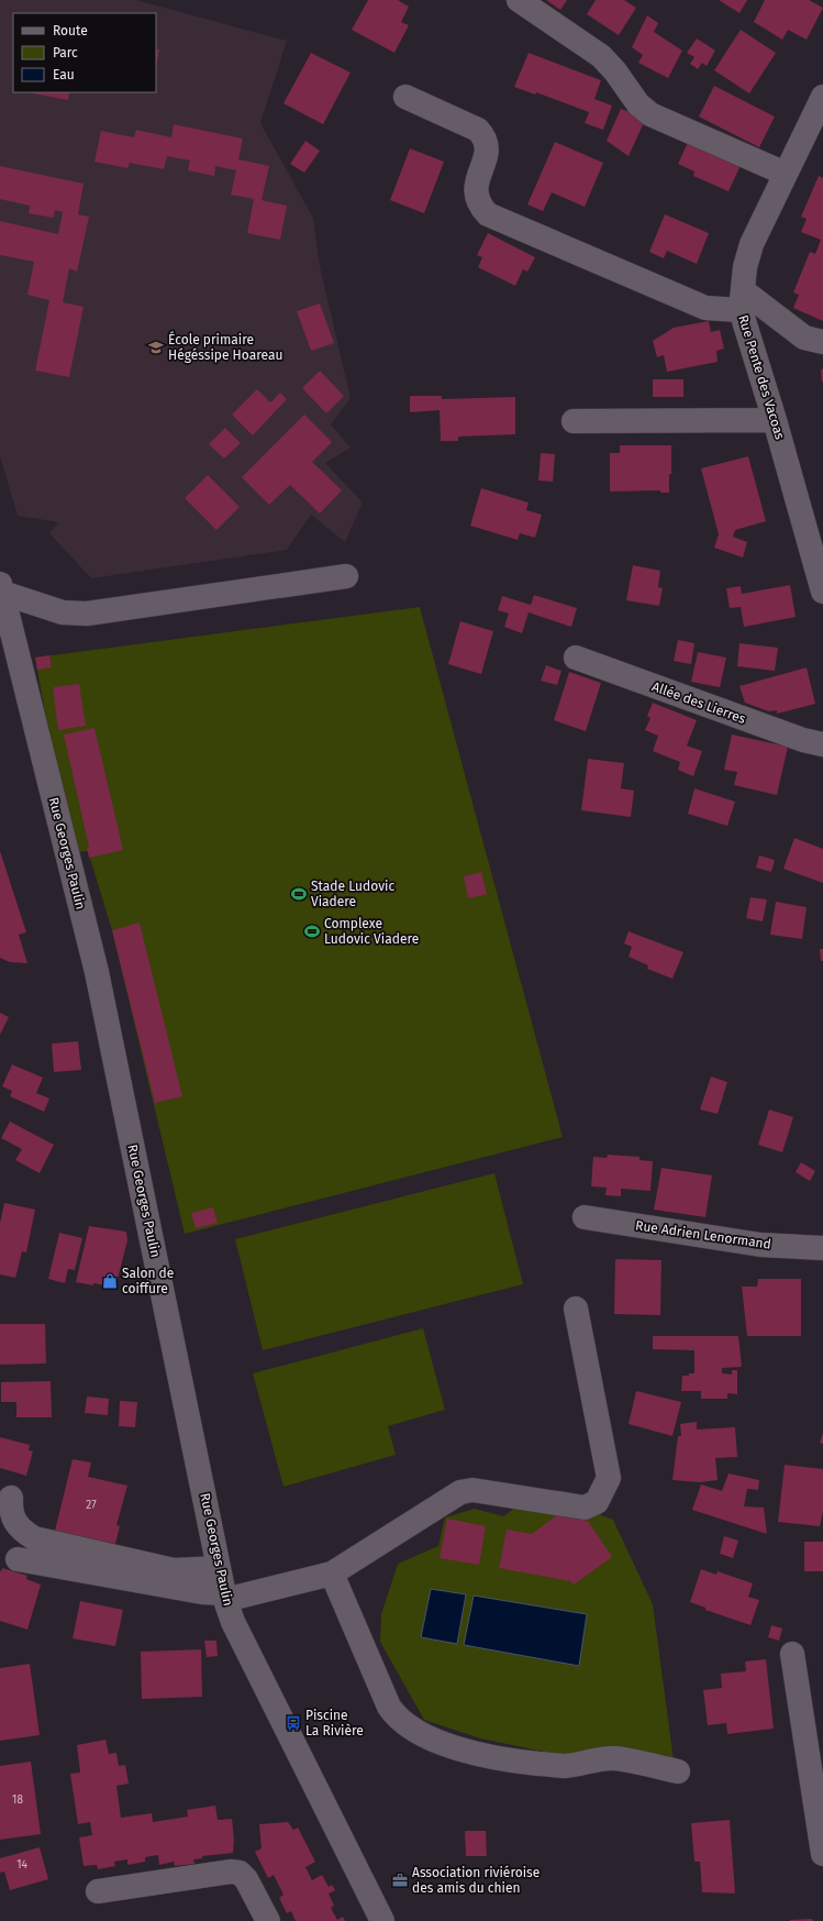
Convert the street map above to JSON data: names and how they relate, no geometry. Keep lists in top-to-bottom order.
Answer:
{
  "streets": {
    "street": [
      "Rue Pente des Vacoas",
      "Allée des Lierres",
      "Rue Georges Paulin",
      "Rue Adrien Lenormand"
    ]
  },
  "places": {
    "school or university": ["École primaire Hégéssipe Hoareau"],
    "sports": ["Stade Ludovic Viadere", "Complexe Ludovic Viadere"],
    "shop": ["Salon de coiffure"],
    "bus stop": ["Piscine La Rivière"],
    "office": ["Association riviéroise des amis du chien"]
  },
  "house_numbers": ["27", "18", "14"],
  "legend": ["Route", "Parc", "Eau"]
}
